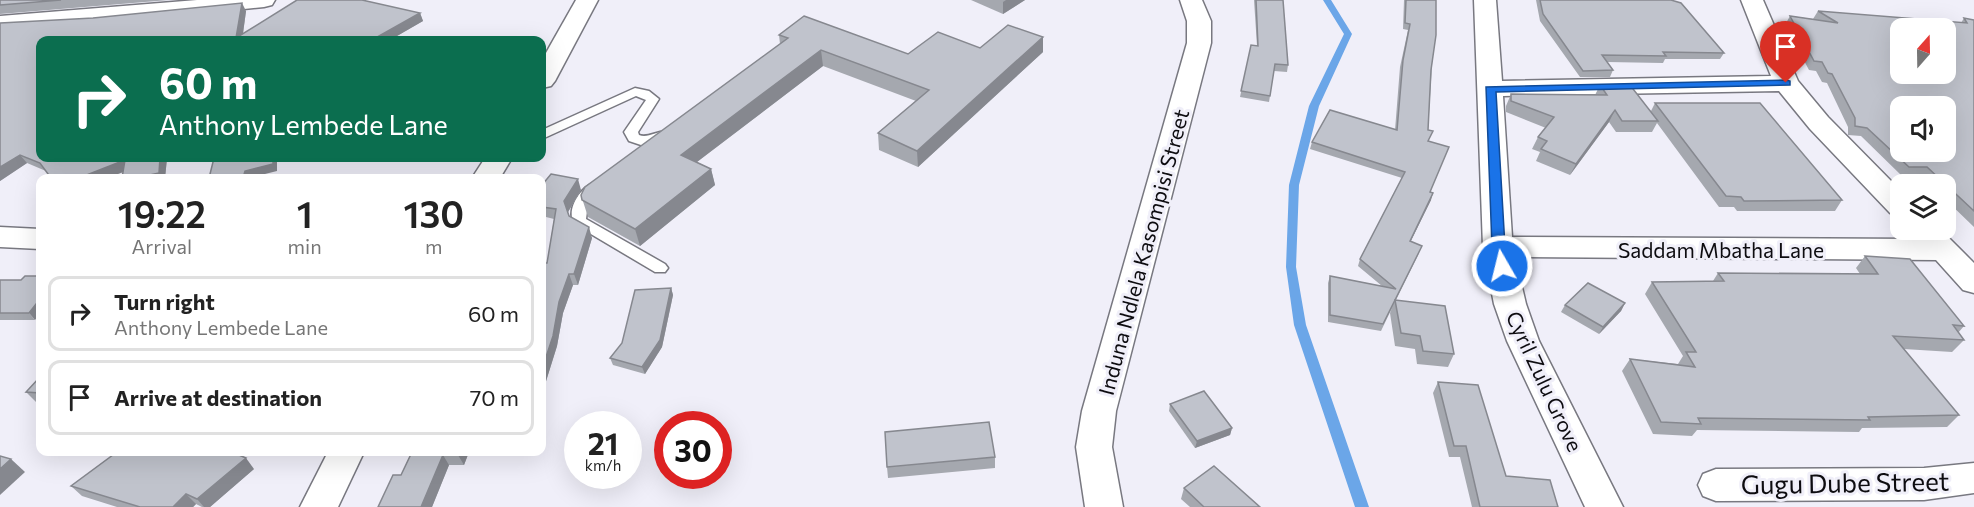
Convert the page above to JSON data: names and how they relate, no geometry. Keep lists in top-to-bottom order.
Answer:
{
  "streets": {
    "street": [
      "Saddam Mbatha Lane",
      "Induna Ndlela Kasompisi Street",
      "Cyril Zulu Grove",
      "Gugu Dube Street"
    ]
  },
  "crossings": [
    ["Saddam Mbatha Lane", "Cyril Zulu Grove"]
  ],
  "north": "top",
  "page": {
    "turn": ["60 m", "Anthony Lembede Lane"],
    "eta": [
      "19:22",
      "Arrival",
      "1",
      "min",
      "130",
      "m"
    ],
    "list": [
      {
        "name": "Turn right",
        "note": "Anthony Lembede Lane",
        "value": "60 m"
      },
      {
        "name": "Arrive at destination",
        "value": "70 m"
      }
    ],
    "speed": "21 km/h",
    "limit": "30"
  }
}
